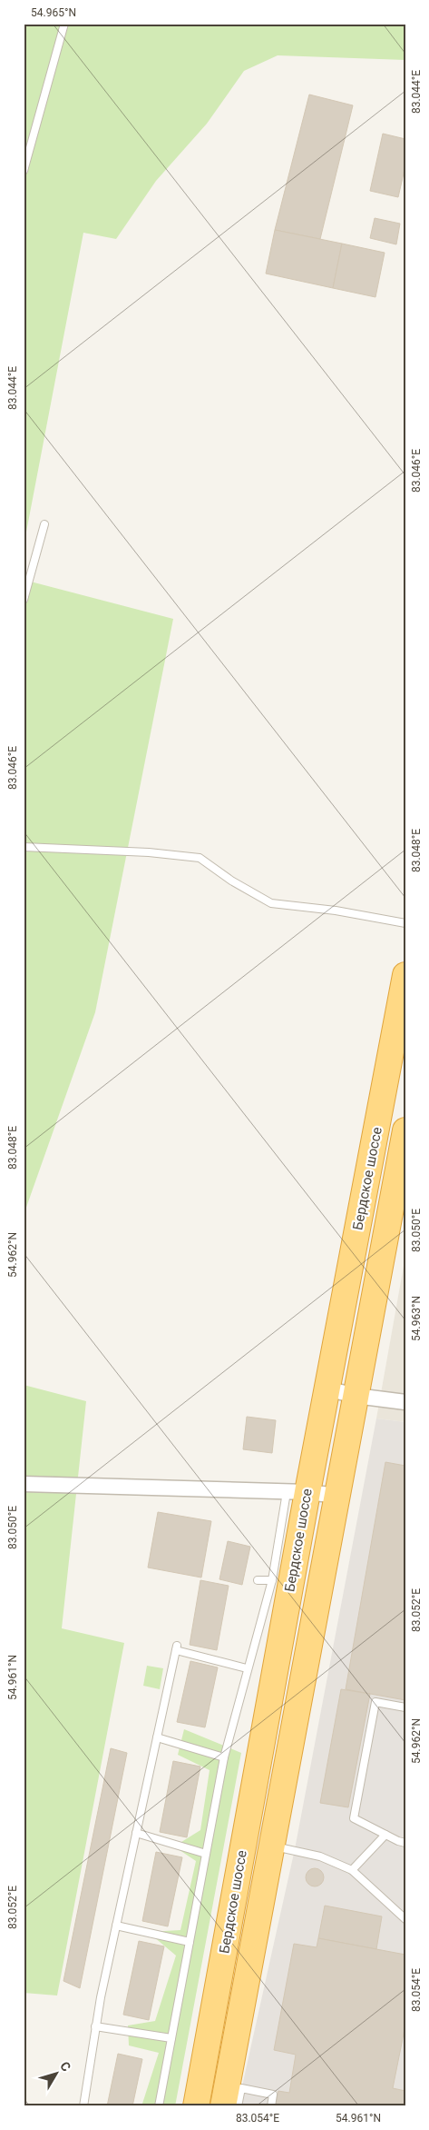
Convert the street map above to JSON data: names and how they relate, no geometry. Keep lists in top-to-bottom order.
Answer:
{
  "streets": {
    "highway": ["Бердское шоссе"]
  },
  "north": "top right",
  "coordinates": [
    "54.965°N",
    "83.044°E",
    "83.046°E",
    "83.048°E",
    "83.050°E",
    "54.962°N",
    "54.963°N",
    "83.052°E",
    "54.961°N",
    "83.054°E"
  ]
}
